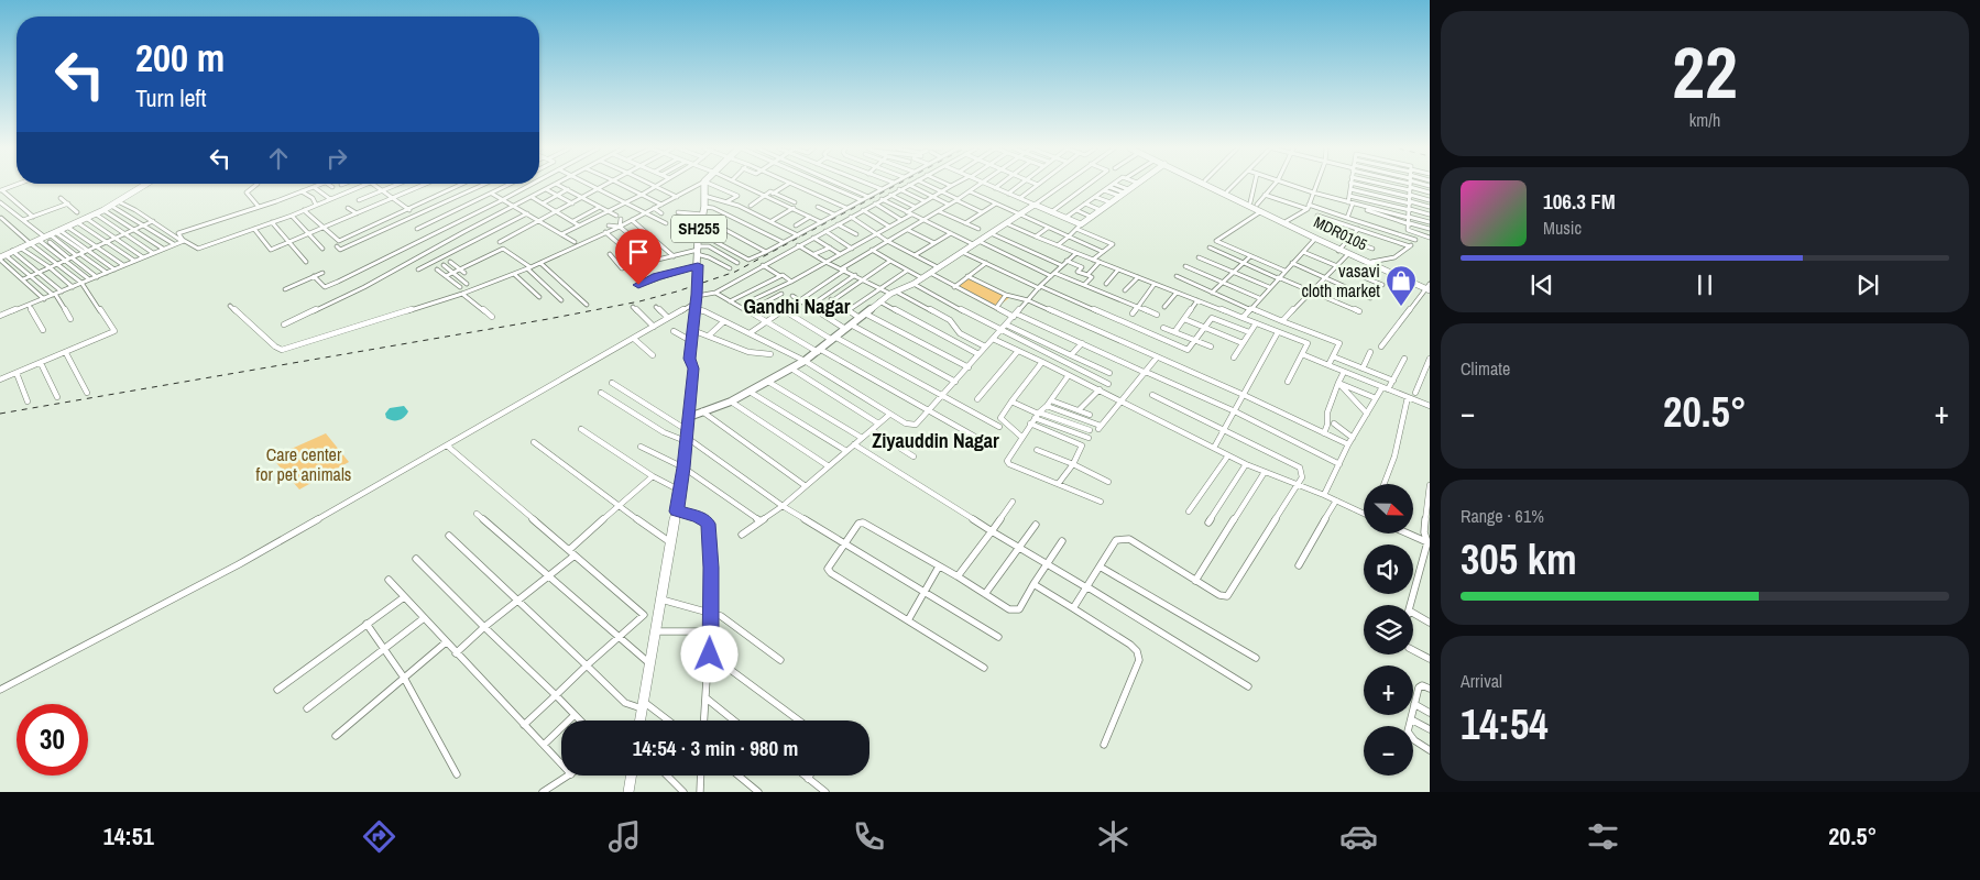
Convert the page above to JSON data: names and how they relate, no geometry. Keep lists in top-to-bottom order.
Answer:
{
  "streets": {
    "main road": ["SH255"],
    "street": ["MDR0105"]
  },
  "districts": ["Gandhi Nagar", "Ziyauddin Nagar"],
  "parks": ["Care center for pet animals"],
  "places": {
    "shop": ["vasavi cloth market"]
  },
  "north": "right",
  "page": {
    "tile": [
      ["22", "km/h"],
      "Climate",
      ["Range · 61%", "305 km"],
      ["Arrival", "14:54"]
    ],
    "turn": ["200 m", "Turn left"],
    "song": ["106.3 FM", "Music"],
    "heat": ["−", "20.5°", "+"],
    "map_buttons": ["+", "−"],
    "limit": "30",
    "trip": "14:54 · 3 min · 980 m",
    "tabs": ["14:51", "20.5°"]
  }
}
